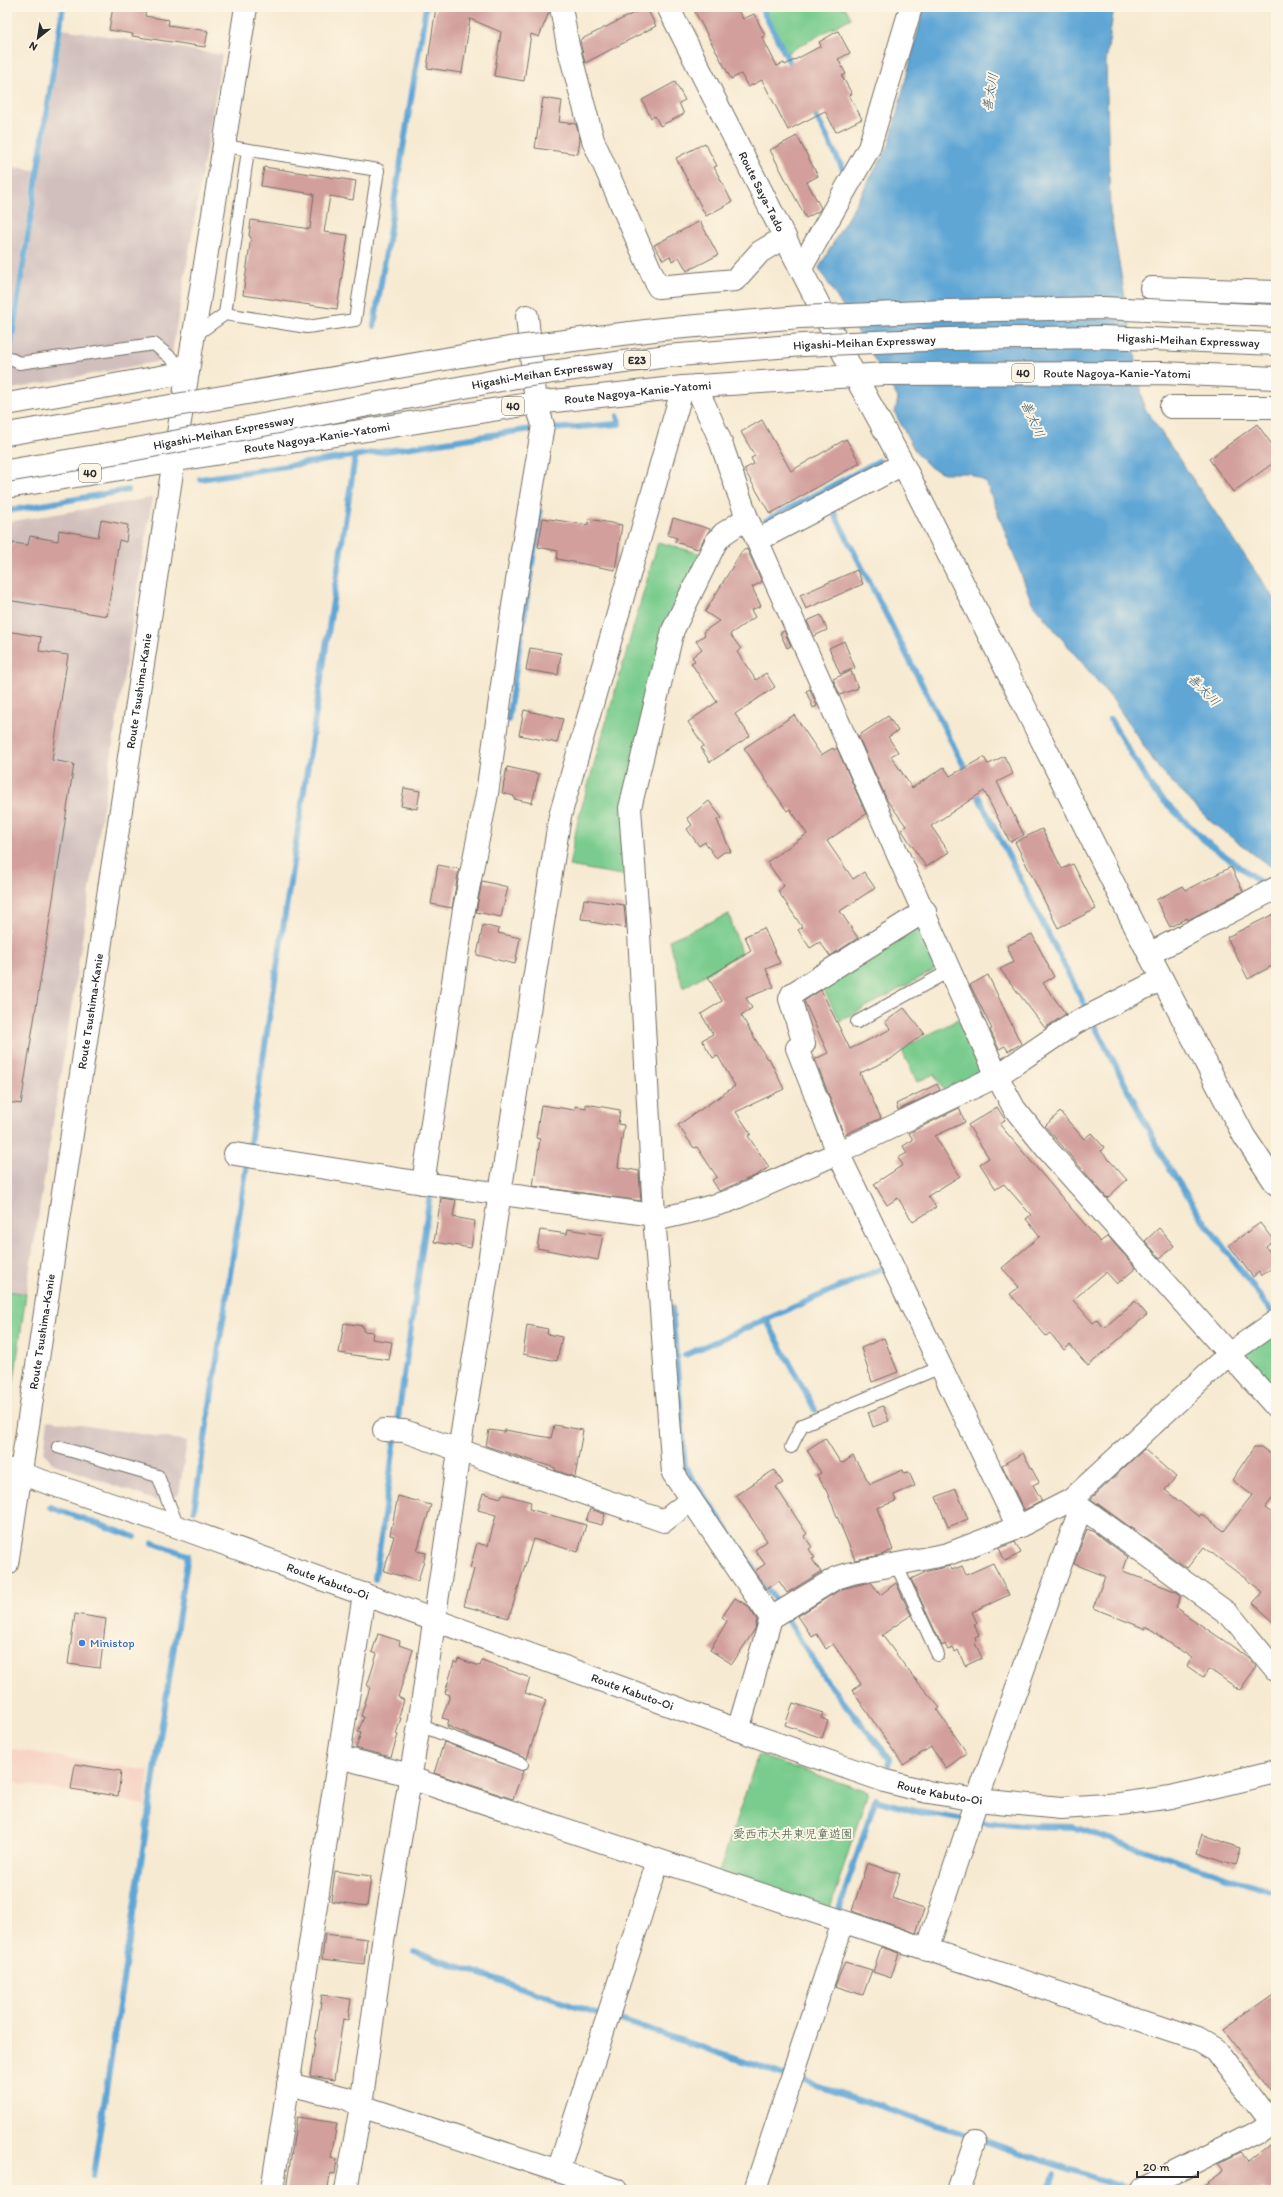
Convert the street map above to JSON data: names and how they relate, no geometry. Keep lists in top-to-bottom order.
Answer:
{
  "streets": {
    "main road": [
      "Route Saya-Tado",
      "Higashi-Meihan Expressway",
      "E23",
      "40",
      "Route Nagoya-Kanie-Yatomi",
      "Route Tsushima-Kanie",
      "Route Kabuto-Oi"
    ]
  },
  "crossings": [
    ["Route Saya-Tado", "Route Nagoya-Kanie-Yatomi"],
    ["Route Nagoya-Kanie-Yatomi", "Route Tsushima-Kanie"],
    ["Route Tsushima-Kanie", "Route Kabuto-Oi"]
  ],
  "water": ["善太川"],
  "parks": ["愛西市大井東児童遊園"],
  "places": ["Ministop"],
  "scale_bar": "20 m",
  "north": "bottom left"
}
